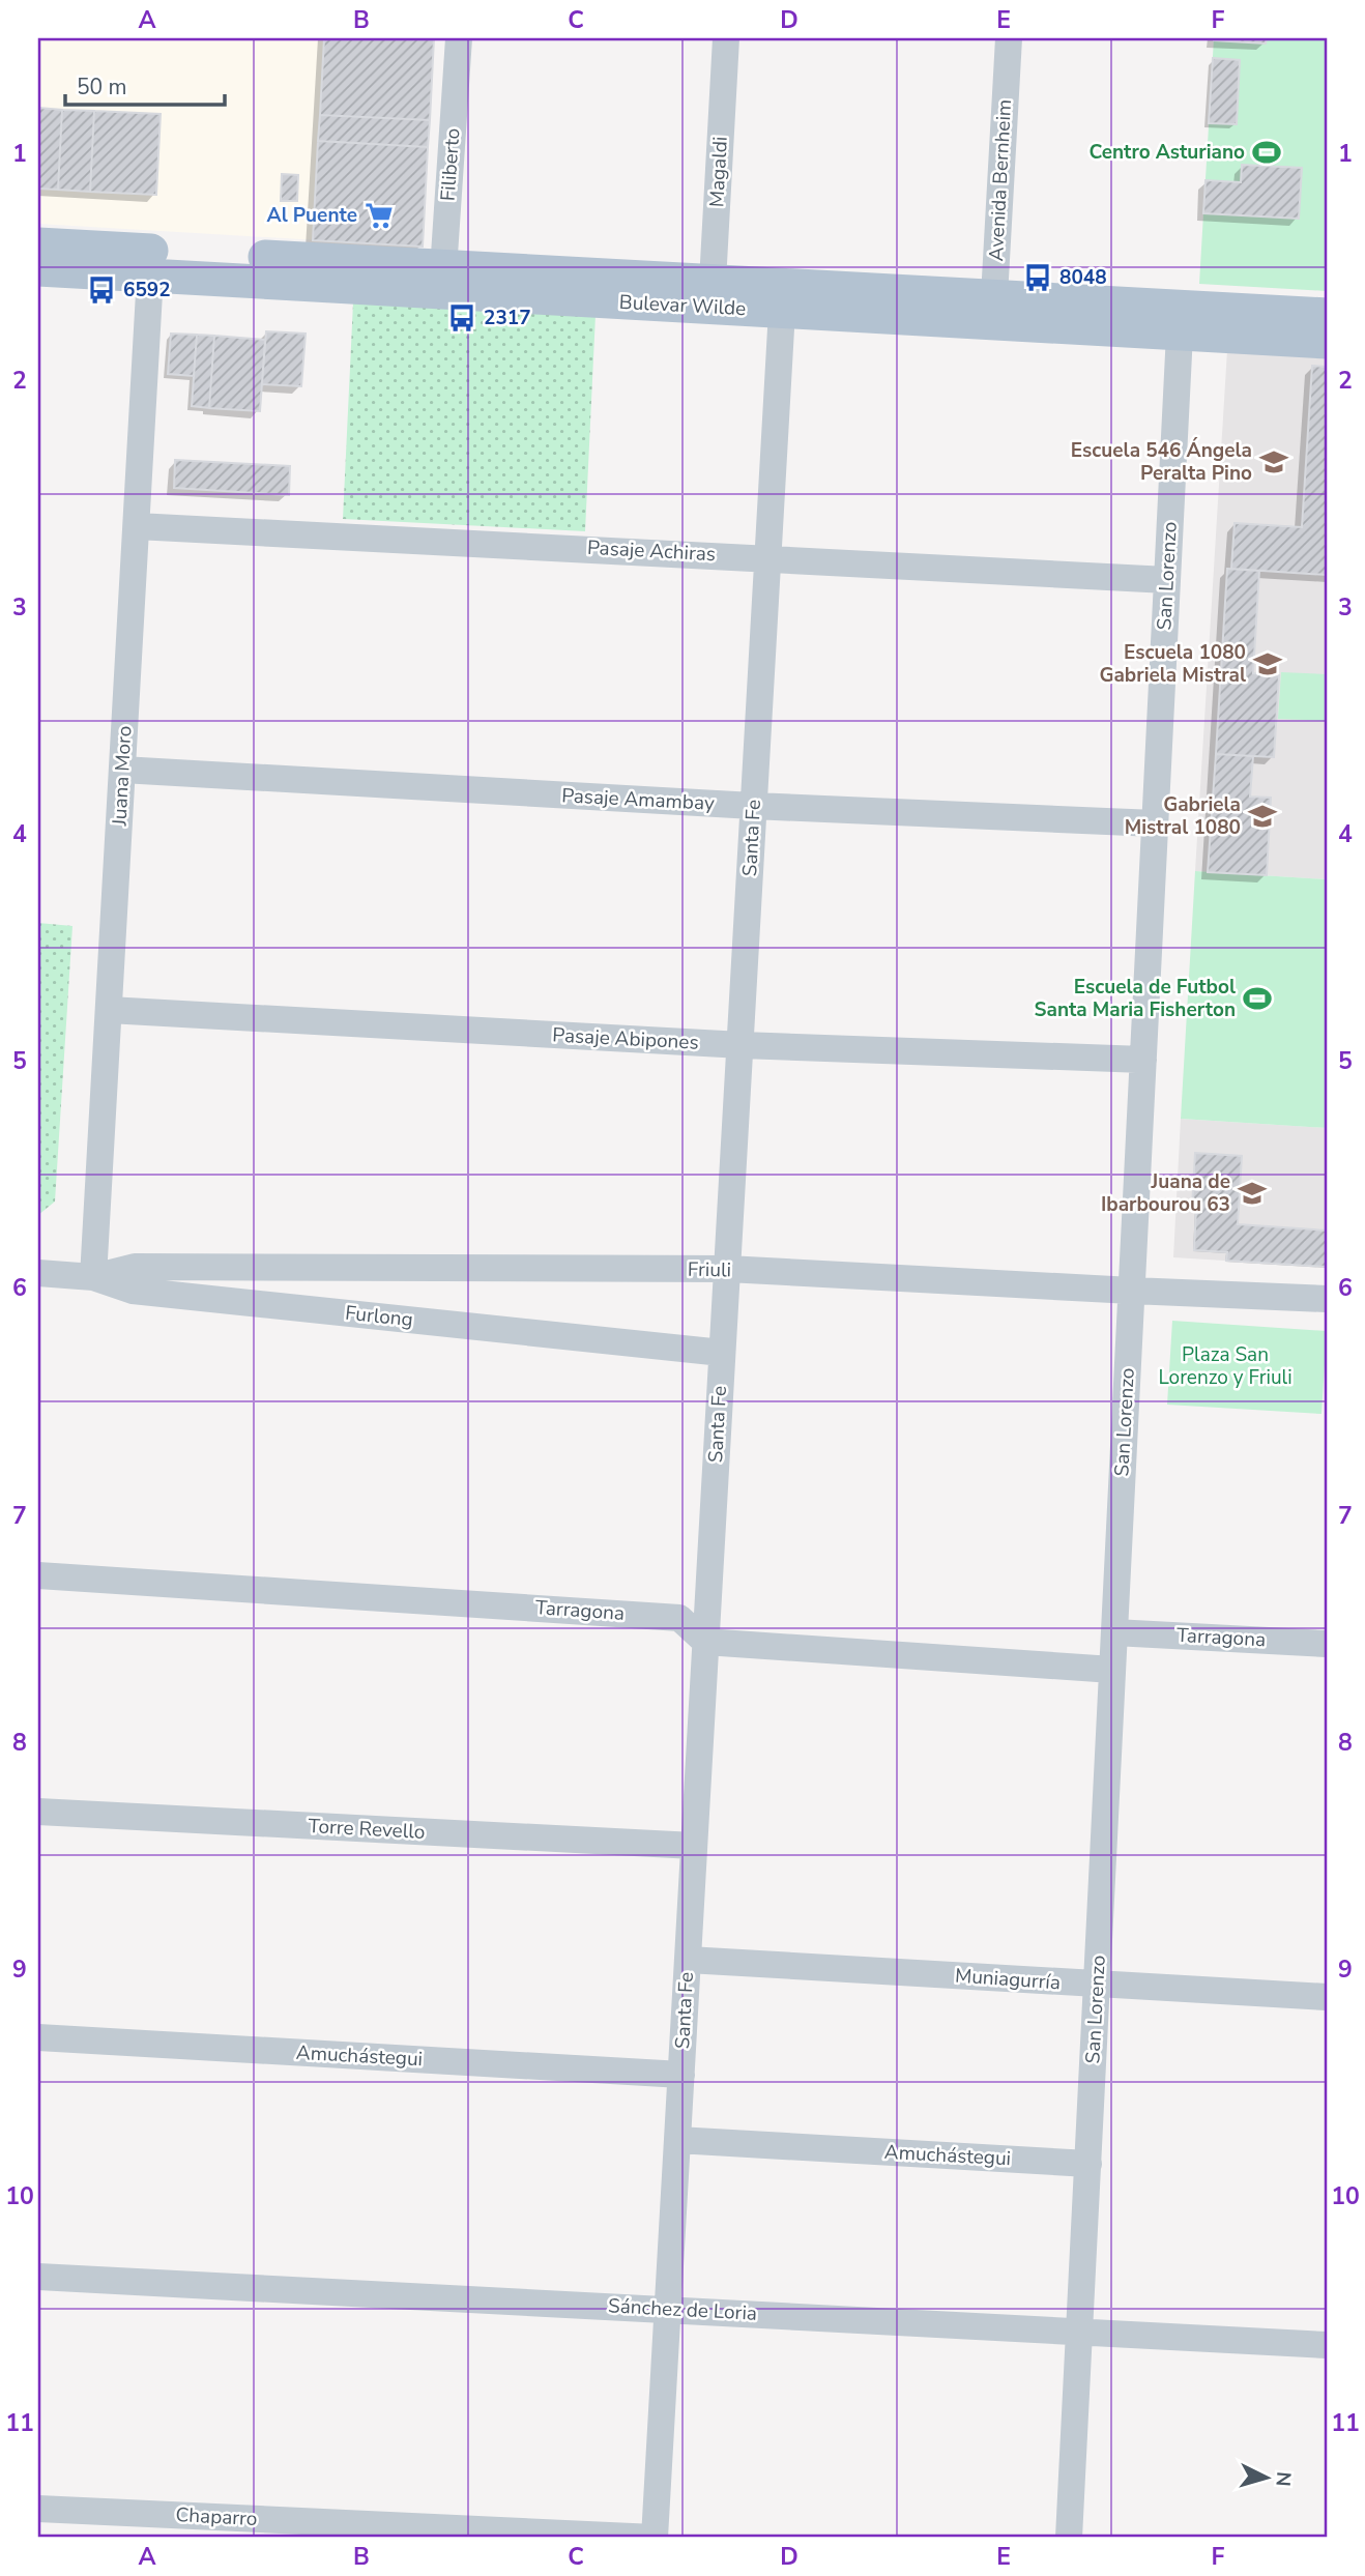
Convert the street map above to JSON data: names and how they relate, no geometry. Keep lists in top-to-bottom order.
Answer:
{
  "streets": {
    "main road": ["Bulevar Wilde"],
    "street": [
      "Filiberto",
      "Magaldi",
      "Avenida Bernheim",
      "Pasaje Achiras",
      "San Lorenzo",
      "Juana Moro",
      "Pasaje Amambay",
      "Santa Fe",
      "Pasaje Abipones",
      "Friuli",
      "Furlong",
      "Tarragona",
      "Torre Revello",
      "Muniagurría",
      "Amuchástegui",
      "Sánchez de Loria",
      "Chaparro"
    ]
  },
  "crossings": [
    ["Filiberto", "Bulevar Wilde"],
    ["Magaldi", "Bulevar Wilde"],
    ["Avenida Bernheim", "Bulevar Wilde"],
    ["Bulevar Wilde", "San Lorenzo"],
    ["Bulevar Wilde", "Juana Moro"],
    ["Bulevar Wilde", "Santa Fe"],
    ["Pasaje Achiras", "San Lorenzo"],
    ["Pasaje Achiras", "Juana Moro"],
    ["Pasaje Achiras", "Santa Fe"],
    ["San Lorenzo", "Pasaje Amambay"],
    ["San Lorenzo", "Pasaje Abipones"],
    ["San Lorenzo", "Friuli"],
    ["San Lorenzo", "Tarragona"],
    ["San Lorenzo", "Muniagurría"],
    ["San Lorenzo", "Amuchástegui"],
    ["San Lorenzo", "Sánchez de Loria"],
    ["Juana Moro", "Pasaje Amambay"],
    ["Juana Moro", "Pasaje Abipones"],
    ["Juana Moro", "Friuli"],
    ["Juana Moro", "Furlong"],
    ["Pasaje Amambay", "Santa Fe"],
    ["Santa Fe", "Pasaje Abipones"],
    ["Santa Fe", "Friuli"],
    ["Santa Fe", "Furlong"],
    ["Santa Fe", "Tarragona"],
    ["Santa Fe", "Torre Revello"],
    ["Santa Fe", "Muniagurría"],
    ["Santa Fe", "Amuchástegui"],
    ["Santa Fe", "Sánchez de Loria"],
    ["Santa Fe", "Chaparro"],
    ["Friuli", "Furlong"]
  ],
  "parks": ["Plaza San Lorenzo y Friuli"],
  "places": {
    "sports": ["Centro Asturiano", "Escuela de Futbol Santa Maria Fisherton"],
    "supermarket": ["Al Puente"],
    "bus stop": ["8048", "6592", "2317"],
    "school or university": [
      "Escuela 546 Ángela Peralta Pino",
      "Escuela 1080 Gabriela Mistral",
      "Gabriela Mistral 1080",
      "Juana de Ibarbourou 63"
    ]
  },
  "scale_bar": "50 m",
  "north": "right",
  "grid": {
    "columns": [
      "A",
      "B",
      "C",
      "D",
      "E",
      "F"
    ],
    "rows": [
      "1",
      "2",
      "3",
      "4",
      "5",
      "6",
      "7",
      "8",
      "9",
      "10",
      "11"
    ]
  }
}
